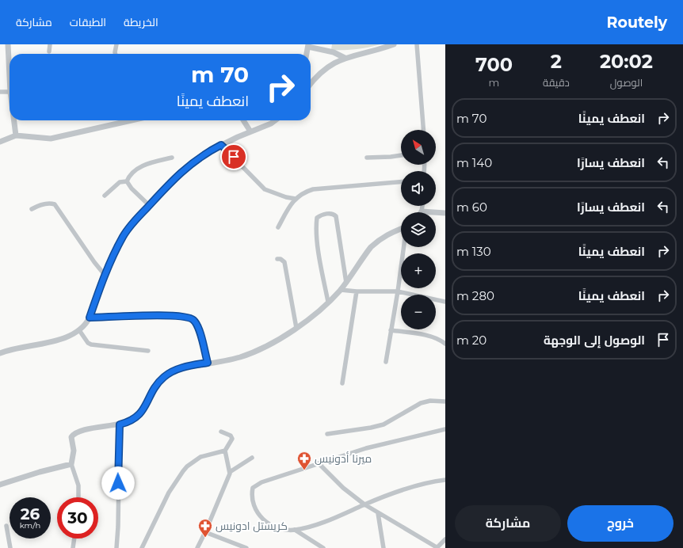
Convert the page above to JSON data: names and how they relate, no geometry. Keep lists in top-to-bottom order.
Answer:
{
  "places": {
    "pharmacy": ["ميرنا أدونيس", "كريستل ادونيس"]
  },
  "north": "top left",
  "page": {
    "header": "Routely",
    "nav": ["الخريطة", "الطبقات", "مشاركة"],
    "eta": [
      "20:02",
      "الوصول",
      "2",
      "دقيقة",
      "700",
      "m"
    ],
    "turn": ["70 m", "انعطف يمينًا"],
    "list": [
      {
        "name": "انعطف يمينًا",
        "value": "70 m"
      },
      {
        "name": "انعطف يسارًا",
        "value": "140 m"
      },
      {
        "name": "انعطف يسارًا",
        "value": "60 m"
      },
      {
        "name": "انعطف يمينًا",
        "value": "130 m"
      },
      {
        "name": "انعطف يمينًا",
        "value": "280 m"
      },
      {
        "name": "الوصول إلى الوجهة",
        "value": "20 m"
      }
    ],
    "map_buttons": ["+", "−"],
    "speed": "26 km/h",
    "limit": "30",
    "buttons": ["خروج", "مشاركة"]
  }
}
